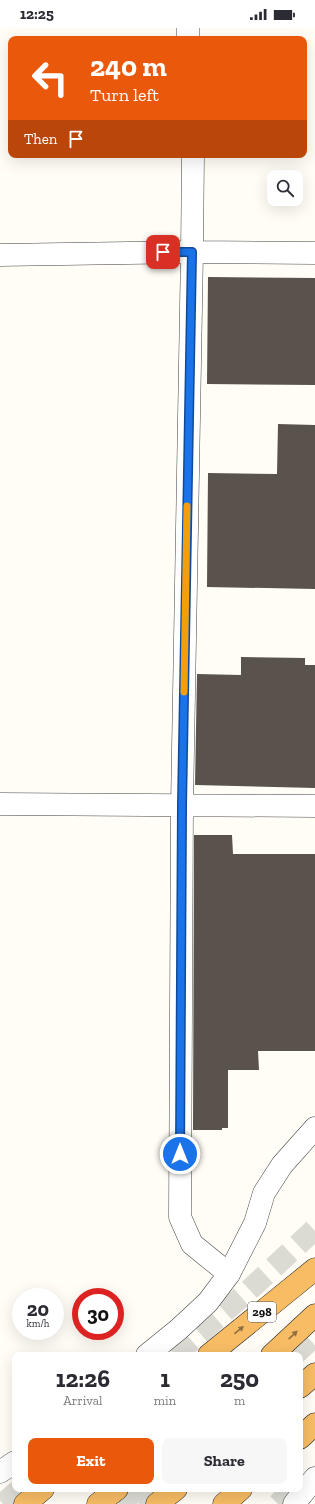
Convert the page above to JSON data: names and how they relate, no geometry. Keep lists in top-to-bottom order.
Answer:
{
  "streets": {
    "highway": ["298"]
  },
  "page": {
    "status": "12:25",
    "turn": ["240 m", "Turn left"],
    "then": "Then",
    "speed": "20 km/h",
    "limit": "30",
    "eta": [
      "12:26",
      "Arrival",
      "1",
      "min",
      "250",
      "m"
    ],
    "buttons": ["Exit", "Share"]
  }
}
